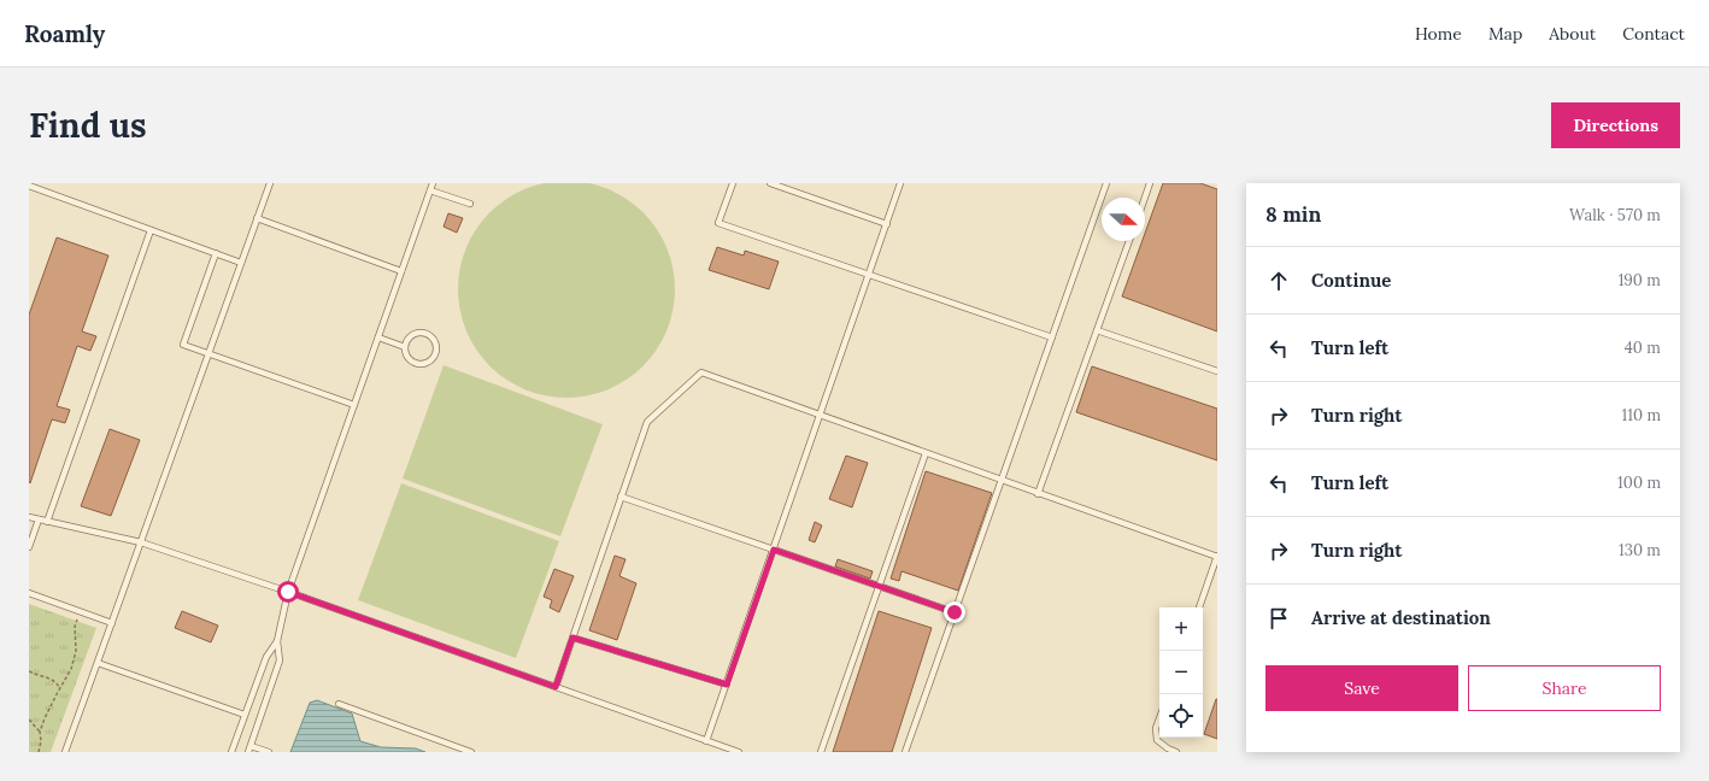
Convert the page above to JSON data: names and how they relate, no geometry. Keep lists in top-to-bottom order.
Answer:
{
  "north": "right",
  "page": {
    "header": "Roamly",
    "nav": [
      "Home",
      "Map",
      "About",
      "Contact"
    ],
    "buttons": [
      "Directions",
      ["Save", "Share"]
    ],
    "title": "Find us",
    "heading": ["8 min", "Walk · 570 m"],
    "list": [
      ["Continue", "190 m"],
      ["Turn left", "40 m"],
      ["Turn right", "110 m"],
      ["Turn left", "100 m"],
      ["Turn right", "130 m"],
      "Arrive at destination"
    ],
    "map_buttons": ["+", "−"]
  }
}
